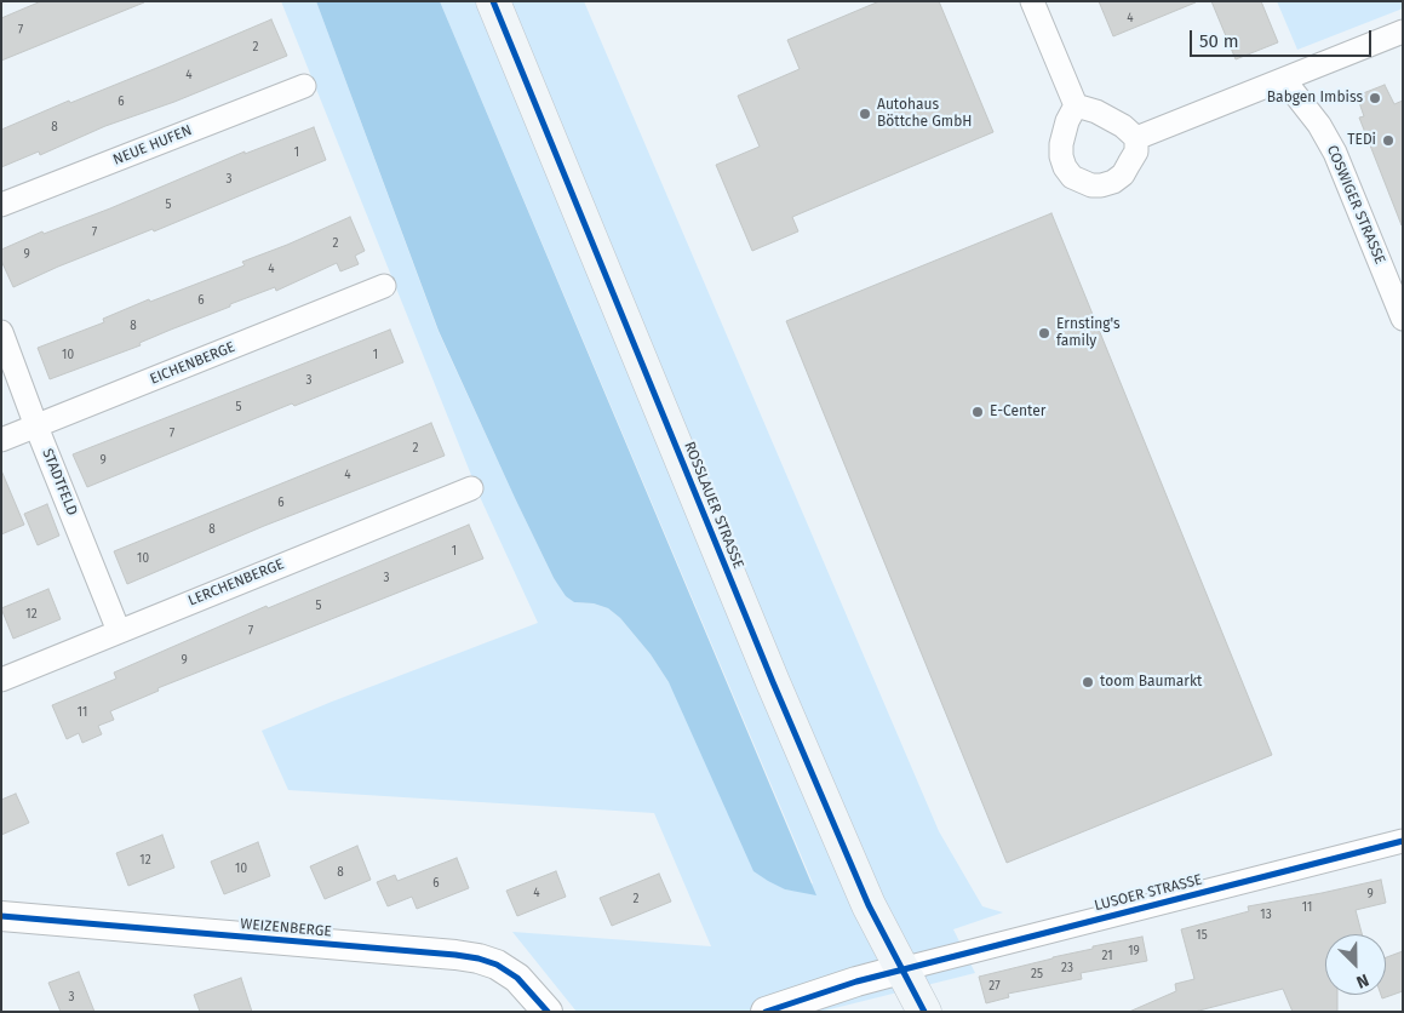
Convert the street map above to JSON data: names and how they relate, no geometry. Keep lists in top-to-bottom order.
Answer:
{
  "streets": {
    "main road": ["ROSSLAUER STRASSE"],
    "street": [
      "NEUE HUFEN",
      "COSWIGER STRASSE",
      "EICHENBERGE",
      "STADTFELD",
      "LERCHENBERGE",
      "LUSOER STRASSE",
      "WEIZENBERGE"
    ]
  },
  "crossings": [
    ["EICHENBERGE", "STADTFELD"],
    ["STADTFELD", "LERCHENBERGE"],
    ["ROSSLAUER STRASSE", "LUSOER STRASSE"]
  ],
  "places": [
    "Babgen Imbiss",
    "Autohaus Böttche GmbH",
    "TEDi",
    "Ernsting's family",
    "E-Center",
    "toom Baumarkt"
  ],
  "house_numbers": [
    "4",
    "7",
    "2",
    "4",
    "6",
    "8",
    "1",
    "3",
    "5",
    "7",
    "2",
    "9",
    "4",
    "6",
    "8",
    "10",
    "1",
    "3",
    "5",
    "7",
    "2",
    "9",
    "4",
    "6",
    "8",
    "1",
    "10",
    "3",
    "5",
    "12",
    "7",
    "9",
    "11",
    "12",
    "10",
    "8",
    "6",
    "4",
    "9",
    "2",
    "11",
    "13",
    "15",
    "19",
    "21",
    "23",
    "25",
    "27",
    "3"
  ],
  "scale_bar": "50 m",
  "north": "bottom right"
}
